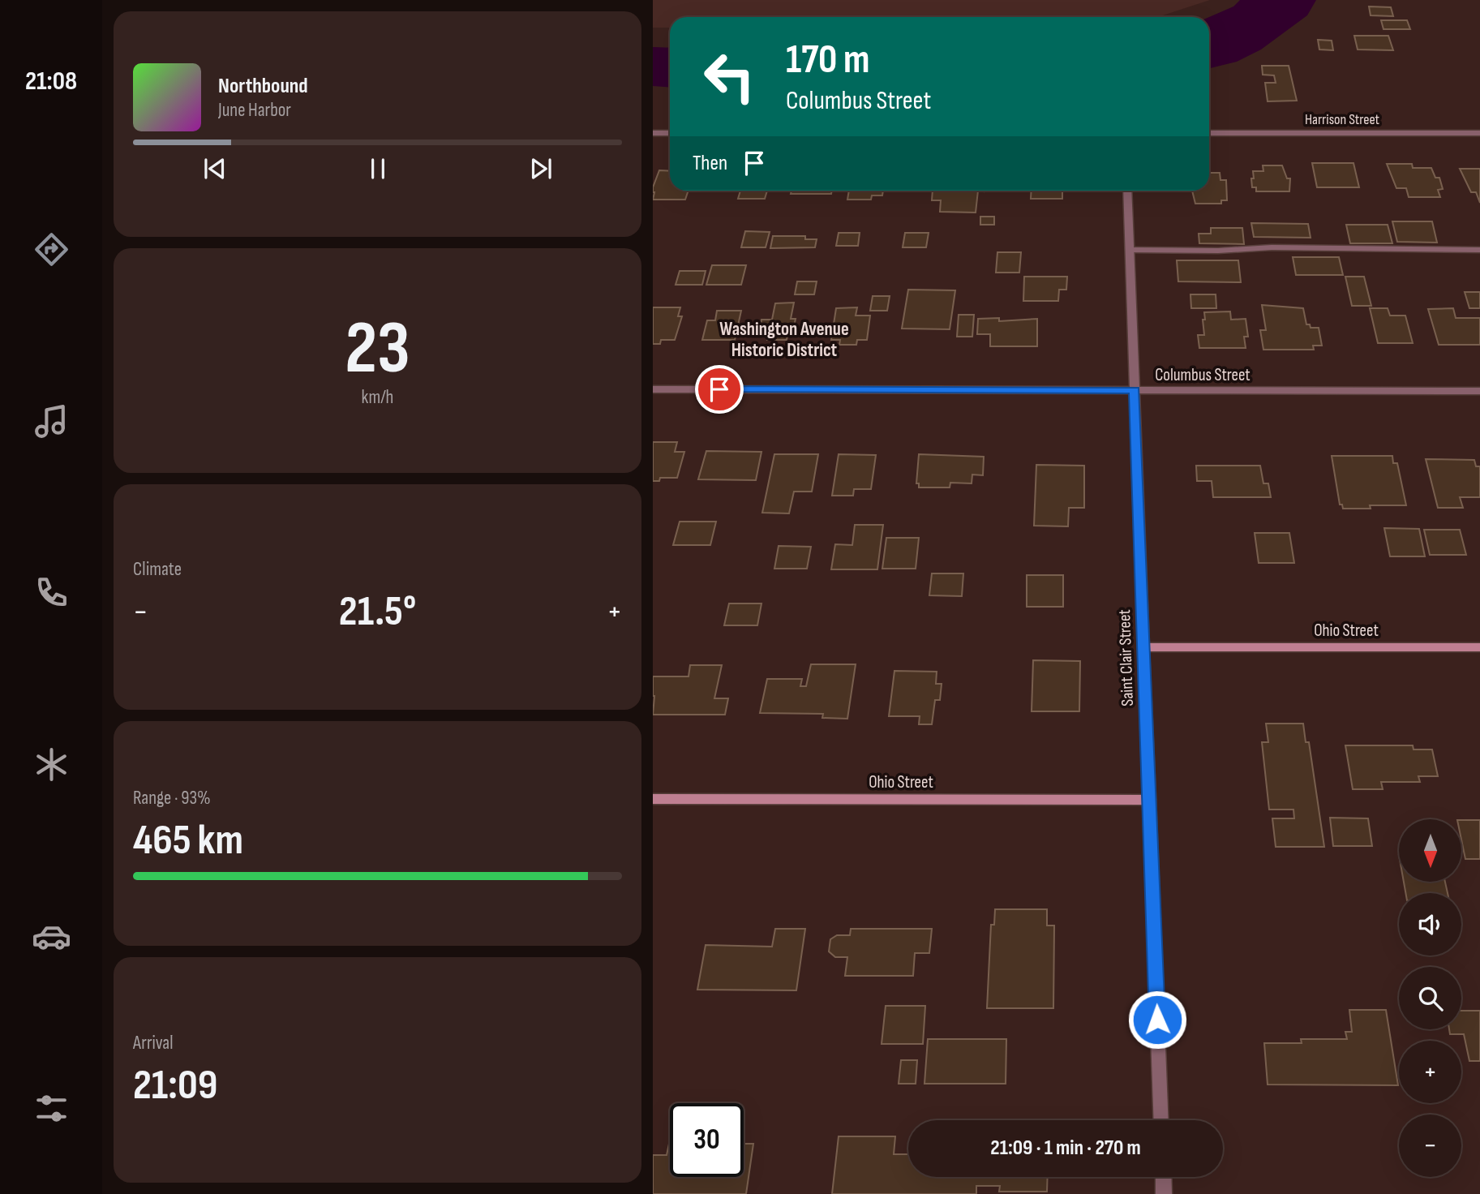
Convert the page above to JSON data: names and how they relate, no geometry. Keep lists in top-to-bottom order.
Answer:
{
  "streets": {
    "street": [
      "Harrison Street",
      "Columbus Street",
      "Ohio Street",
      "Saint Clair Street"
    ]
  },
  "crossings": [
    ["Columbus Street", "Saint Clair Street"],
    ["Ohio Street", "Saint Clair Street"]
  ],
  "districts": ["Washington Avenue Historic District"],
  "north": "bottom",
  "page": {
    "tabs": "21:08",
    "turn": ["170 m", "Columbus Street"],
    "song": ["Northbound", "June Harbor"],
    "then": "Then",
    "tile": [
      ["23", "km/h"],
      "Climate",
      ["Range · 93%", "465 km"],
      ["Arrival", "21:09"]
    ],
    "heat": ["−", "21.5°", "+"],
    "map_buttons": ["+", "−"],
    "limit": "30",
    "trip": "21:09 · 1 min · 270 m"
  }
}
